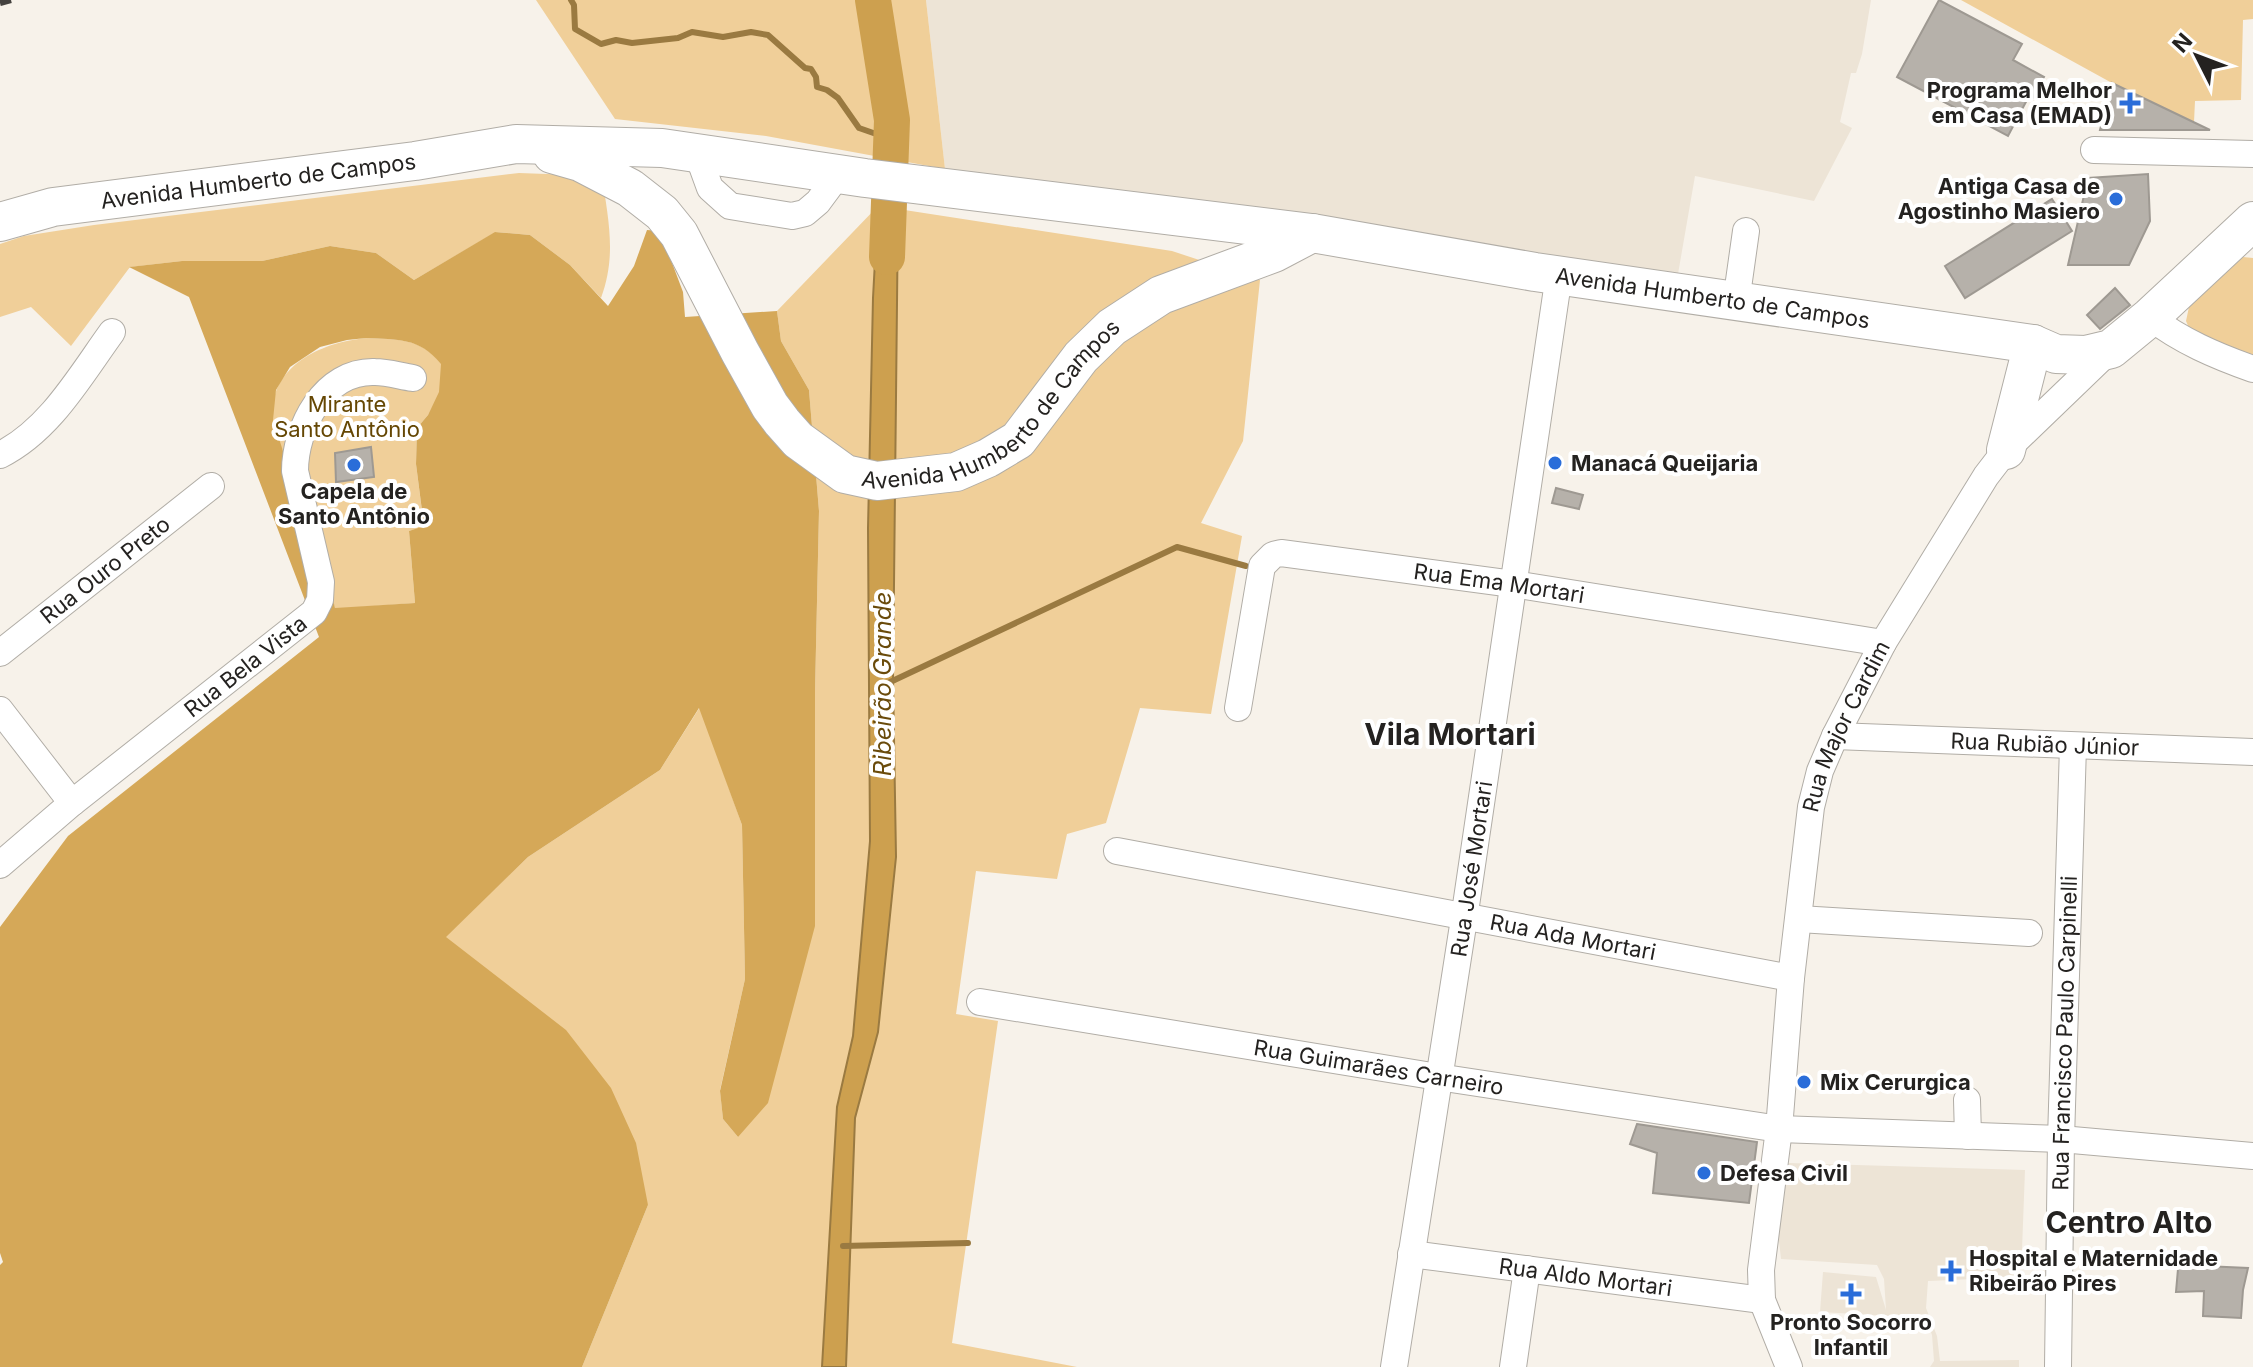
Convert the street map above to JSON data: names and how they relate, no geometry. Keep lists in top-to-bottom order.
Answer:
{
  "streets": {
    "highway": ["Avenida Humberto de Campos", "Rua Major Cardim"],
    "street": [
      "Rua Ouro Preto",
      "Rua Ema Mortari",
      "Rua Bela Vista",
      "Rua Rubião Júnior",
      "Rua José Mortari",
      "Rua Ada Mortari",
      "Rua Francisco Paulo Carpinelli",
      "Rua Guimarães Carneiro",
      "Rua Aldo Mortari"
    ]
  },
  "crossings": [
    ["Avenida Humberto de Campos", "Rua Major Cardim"],
    ["Avenida Humberto de Campos", "Rua José Mortari"],
    ["Rua Ema Mortari", "Rua Major Cardim"],
    ["Rua Ema Mortari", "Rua José Mortari"],
    ["Rua Major Cardim", "Rua Rubião Júnior"],
    ["Rua Major Cardim", "Rua Ada Mortari"],
    ["Rua Major Cardim", "Rua Guimarães Carneiro"],
    ["Rua Major Cardim", "Rua Aldo Mortari"],
    ["Rua Rubião Júnior", "Rua Francisco Paulo Carpinelli"],
    ["Rua José Mortari", "Rua Ada Mortari"],
    ["Rua José Mortari", "Rua Guimarães Carneiro"],
    ["Rua José Mortari", "Rua Aldo Mortari"],
    ["Rua Francisco Paulo Carpinelli", "Rua Guimarães Carneiro"]
  ],
  "districts": ["Vila Mortari", "Centro Alto"],
  "water": ["Ribeirão Grande"],
  "parks": ["Mirante Santo Antônio"],
  "places": {
    "health": ["Programa Melhor em Casa (EMAD)", "Hospital e Maternidade Ribeirão Pires", "Pronto Socorro Infantil"],
    "other": [
      "Antiga Casa de Agostinho Masiero",
      "Manacá Queijaria",
      "Capela de Santo Antônio",
      "Mix Cerurgica",
      "Defesa Civil"
    ]
  },
  "north": "top left"
}
